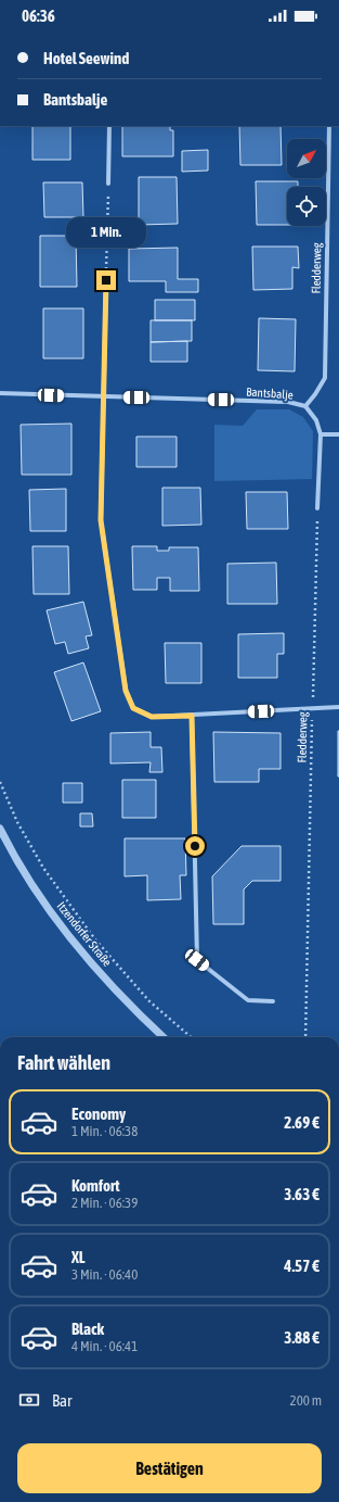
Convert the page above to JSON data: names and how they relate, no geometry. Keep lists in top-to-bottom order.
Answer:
{
  "streets": {
    "street": ["Fledderweg", "Bantsbalje", "Itzendorfer Straße"]
  },
  "crossings": [
    ["Fledderweg", "Bantsbalje"]
  ],
  "north": "top right",
  "page": {
    "status": "06:36",
    "banner": ["Hotel Seewind", "Bantsbalje"],
    "bubble": "1 Min.",
    "heading": "Fahrt wählen",
    "list": [
      {
        "name": "Economy",
        "note": "1 Min. · 06:38",
        "value": "2.69 €"
      },
      {
        "name": "Komfort",
        "note": "2 Min. · 06:39",
        "value": "3.63 €"
      },
      {
        "name": "XL",
        "note": "3 Min. · 06:40",
        "value": "4.57 €"
      },
      {
        "name": "Black",
        "note": "4 Min. · 06:41",
        "value": "3.88 €"
      }
    ],
    "pay": ["Bar", "200 m"],
    "buttons": "Bestätigen"
  }
}
